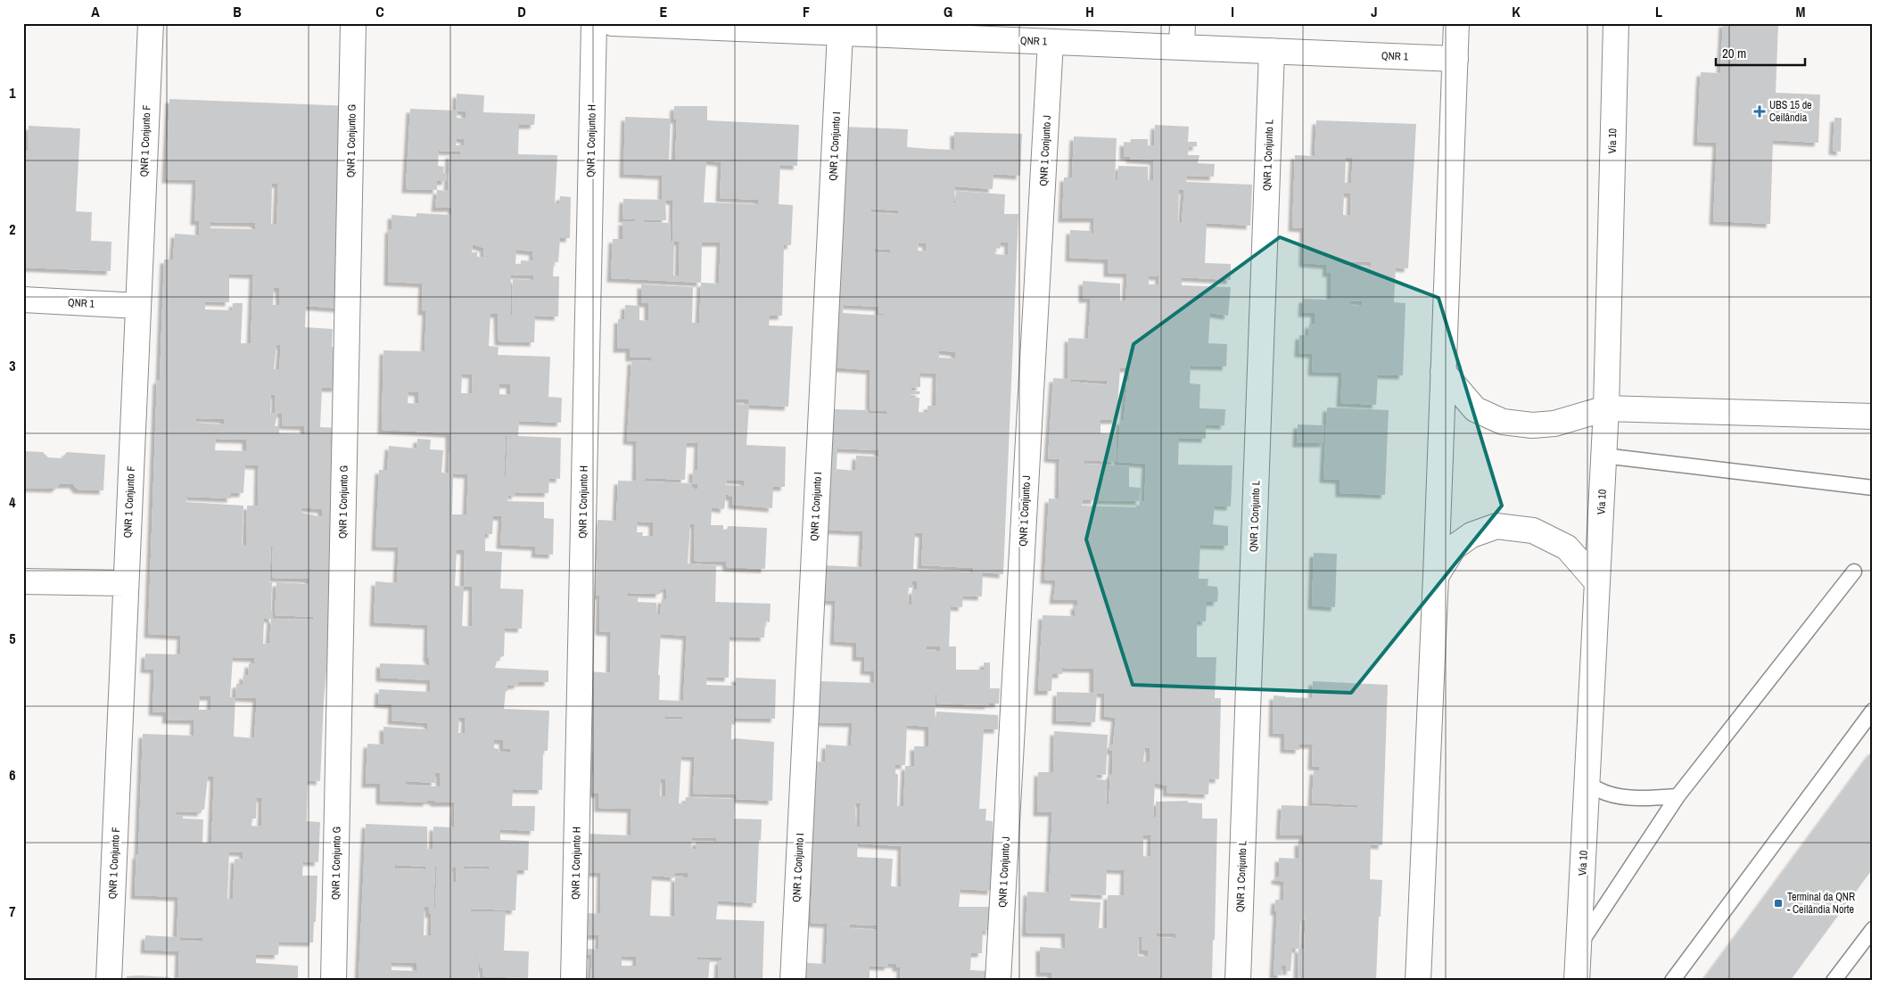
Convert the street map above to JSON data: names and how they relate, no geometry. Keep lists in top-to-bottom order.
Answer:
{
  "streets": {
    "street": [
      "QNR 1",
      "QNR 1 Conjunto F",
      "QNR 1 Conjunto G",
      "QNR 1 Conjunto H",
      "Via 10",
      "QNR 1 Conjunto I",
      "QNR 1 Conjunto J",
      "QNR 1 Conjunto L"
    ]
  },
  "crossings": [
    ["QNR 1", "QNR 1 Conjunto F"],
    ["QNR 1", "QNR 1 Conjunto I"],
    ["QNR 1", "QNR 1 Conjunto J"],
    ["QNR 1", "QNR 1 Conjunto L"]
  ],
  "places": {
    "health": ["UBS 15 de Ceilândia"],
    "transit": ["Terminal da QNR - Ceilândia Norte"]
  },
  "scale_bar": "20 m",
  "grid": {
    "columns": [
      "A",
      "B",
      "C",
      "D",
      "E",
      "F",
      "G",
      "H",
      "I",
      "J",
      "K",
      "L",
      "M"
    ],
    "rows": [
      "1",
      "2",
      "3",
      "4",
      "5",
      "6",
      "7"
    ]
  }
}
